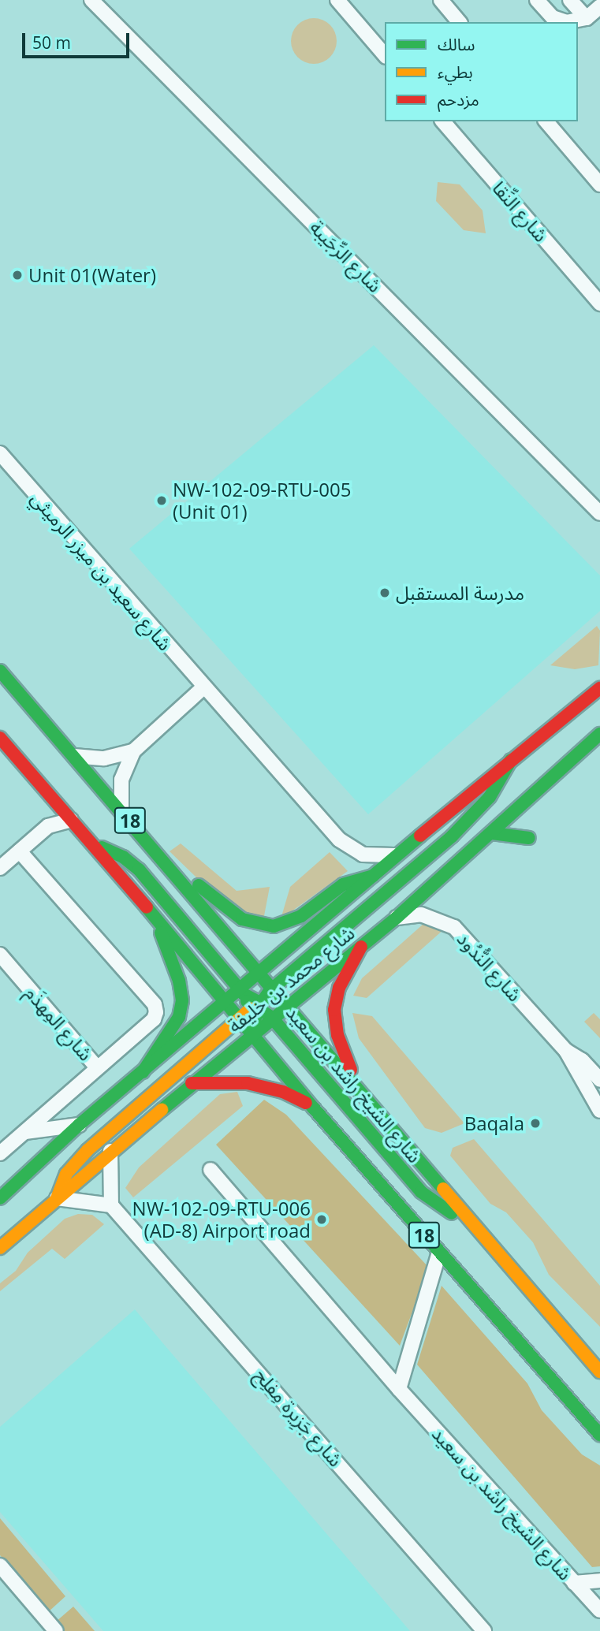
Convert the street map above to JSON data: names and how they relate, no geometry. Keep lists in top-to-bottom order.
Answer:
{
  "streets": {
    "main road": ["18", "شارع محمد بن خليفة", "شارع الشيخ راشد بن سعيد"],
    "street": [
      "شارع النِّقا",
      "شارع الرِّجَيبة",
      "شارع سعيد بن ميزر الرميثي",
      "شارع النُّدُود",
      "شارع المِهذَم",
      "شارع جَزِيرة مِفلِح"
    ]
  },
  "crossings": [
    ["شارع سعيد بن ميزر الرميثي", "شارع محمد بن خليفة"],
    ["18", "شارع محمد بن خليفة"],
    ["شارع النُّدُود", "شارع محمد بن خليفة"],
    ["شارع محمد بن خليفة", "شارع الشيخ راشد بن سعيد"]
  ],
  "places": [
    "Unit 01(Water)",
    "NW-102-09-RTU-005 (Unit 01)",
    "مدرسة المستقبل",
    "Baqala",
    "NW-102-09-RTU-006 (AD-8) Airport road"
  ],
  "legend": ["سالك", "بطيء", "مزدحم"],
  "scale_bar": "50 m"
}
